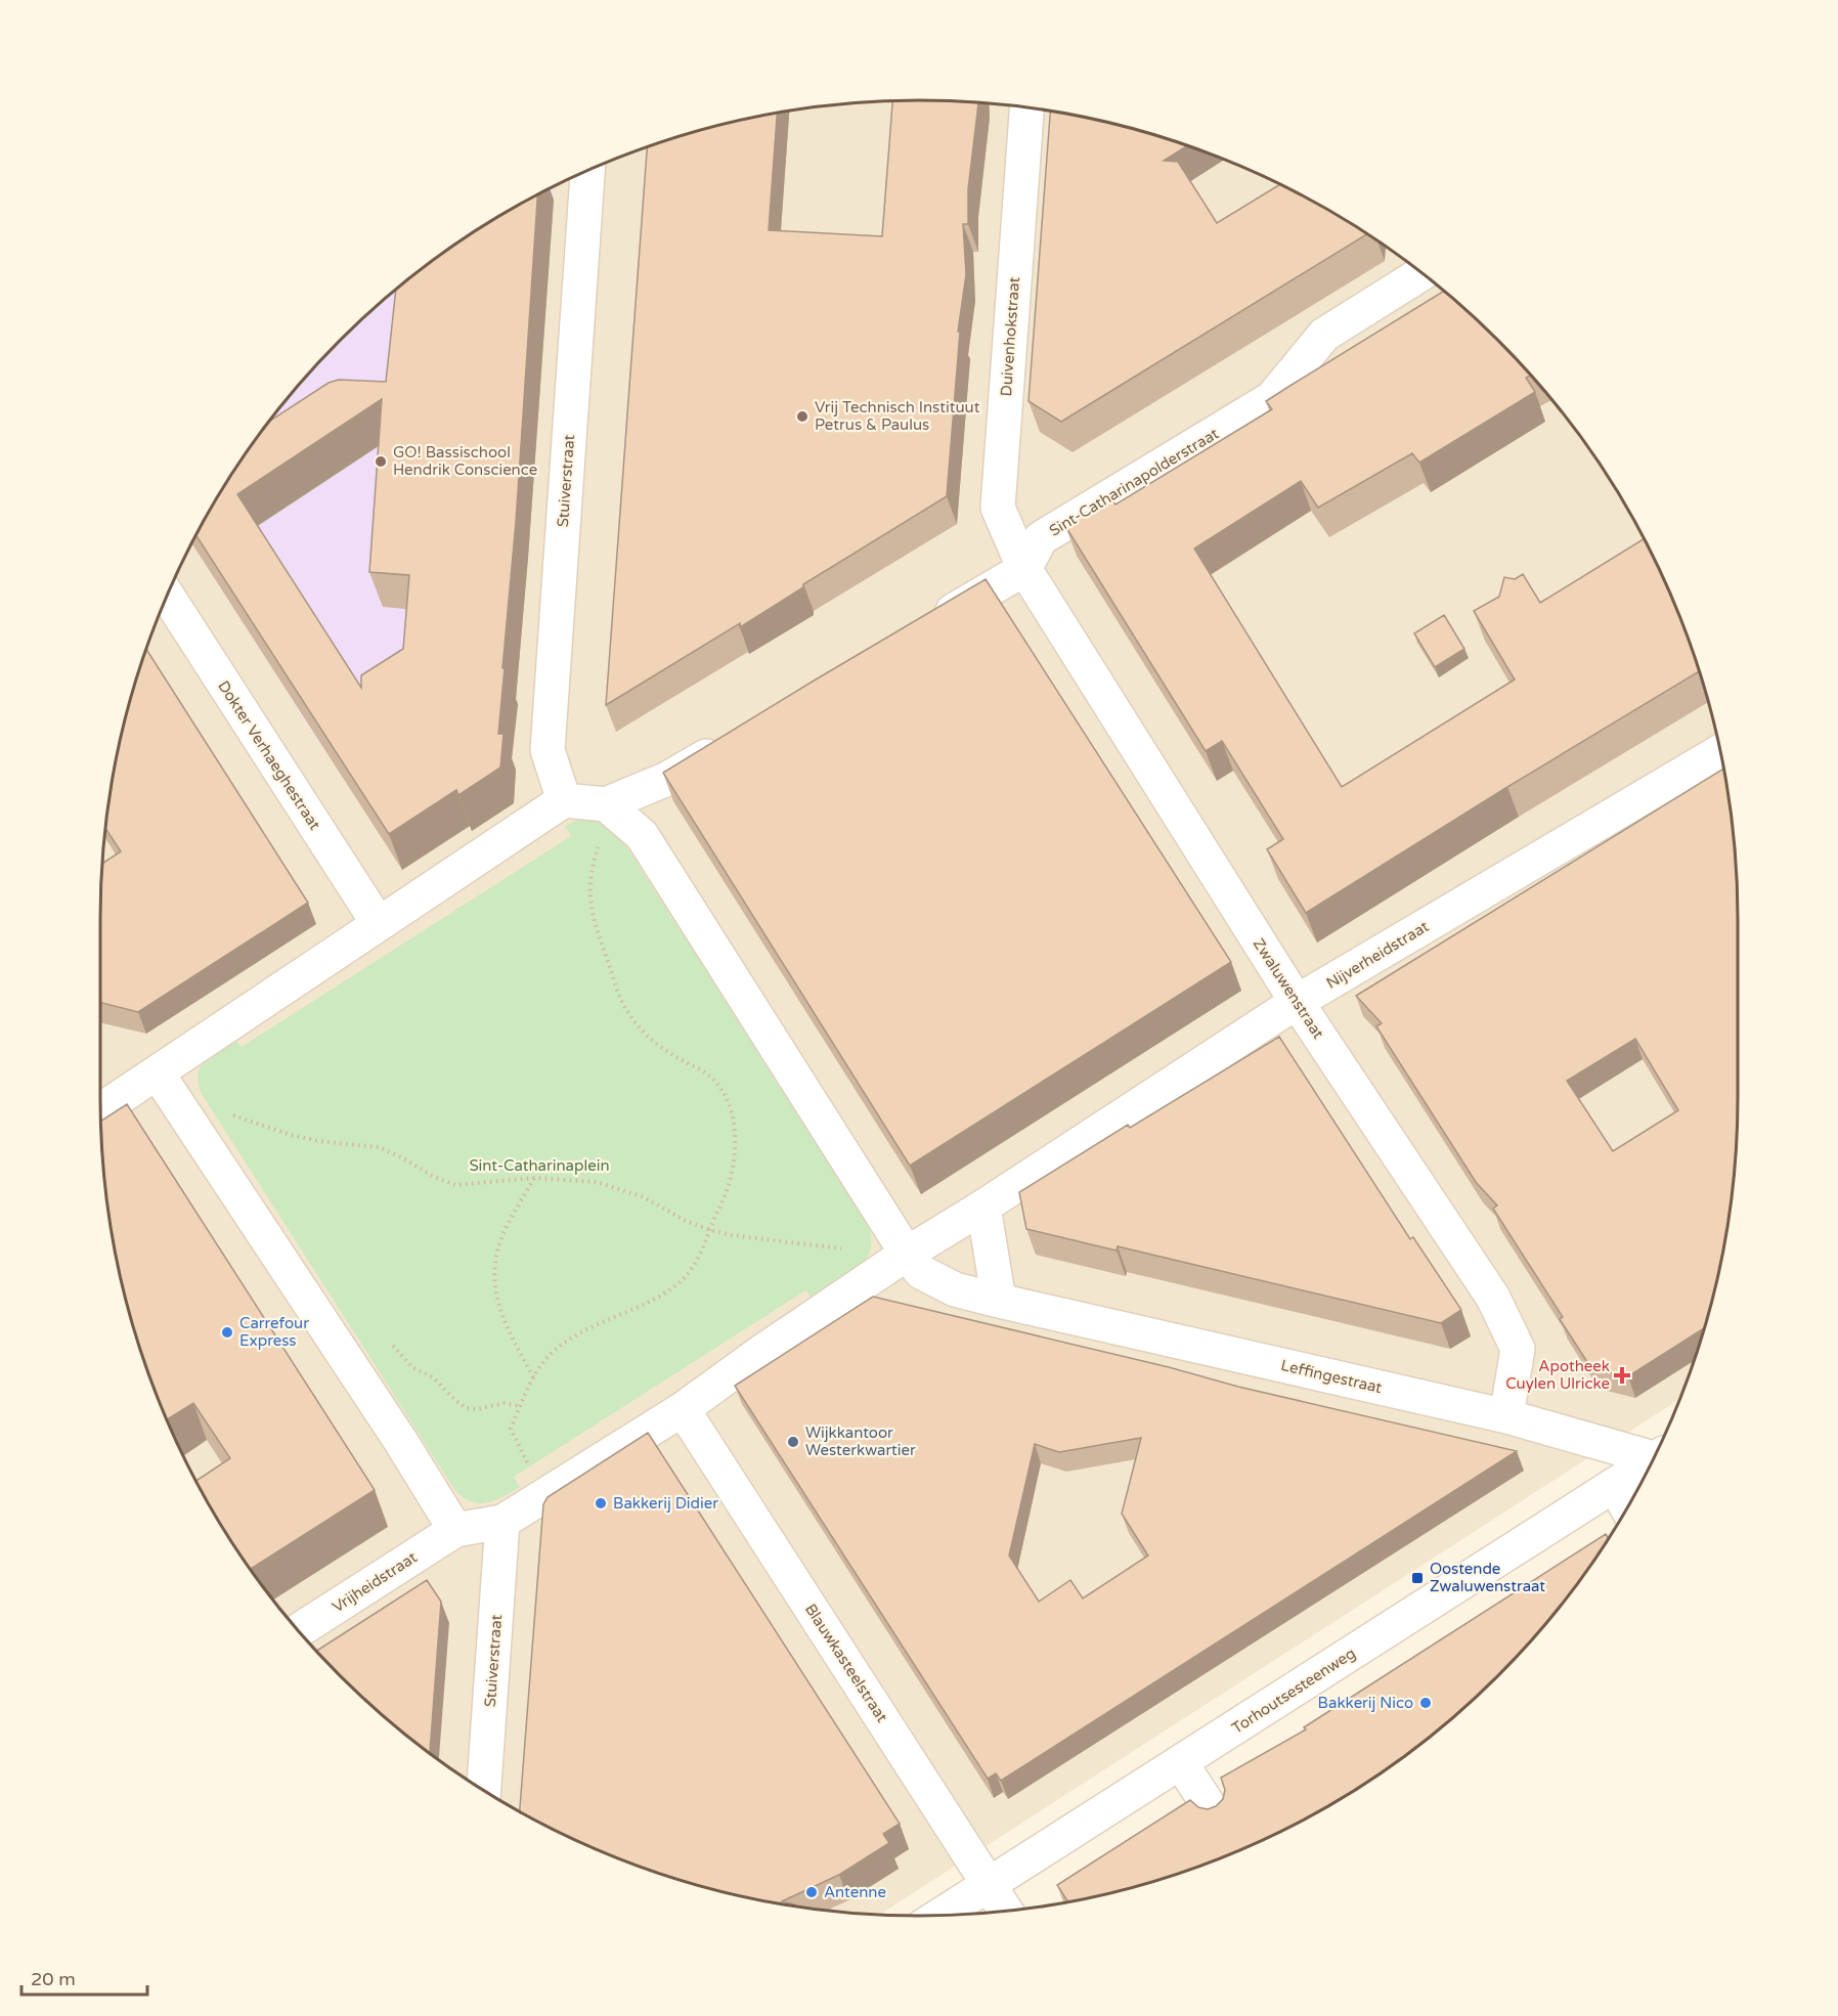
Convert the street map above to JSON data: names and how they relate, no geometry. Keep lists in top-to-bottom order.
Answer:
{
  "streets": {
    "street": [
      "Duivenhokstraat",
      "Stuiverstraat",
      "Sint-Catharinapolderstraat",
      "Dokter Verhaeghestraat",
      "Nijverheidstraat",
      "Zwaluwenstraat",
      "Leffingestraat",
      "Vrijheidstraat",
      "Blauwkasteelstraat",
      "Torhoutsesteenweg"
    ]
  },
  "crossings": [
    ["Duivenhokstraat", "Sint-Catharinapolderstraat"],
    ["Duivenhokstraat", "Zwaluwenstraat"],
    ["Sint-Catharinapolderstraat", "Zwaluwenstraat"],
    ["Nijverheidstraat", "Zwaluwenstraat"],
    ["Nijverheidstraat", "Leffingestraat"],
    ["Zwaluwenstraat", "Leffingestraat"],
    ["Blauwkasteelstraat", "Torhoutsesteenweg"]
  ],
  "parks": ["Sint-Catharinaplein"],
  "places": {
    "other": [
      "Vrij Technisch Instituut Petrus & Paulus",
      "GO! Bassischool Hendrik Conscience",
      "Carrefour Express",
      "Wijkkantoor Westerkwartier",
      "Bakkerij Didier",
      "Bakkerij Nico",
      "Antenne"
    ],
    "health": ["Apotheek Cuylen Ulricke"],
    "transit": ["Oostende Zwaluwenstraat"]
  },
  "scale_bar": "20 m"
}
